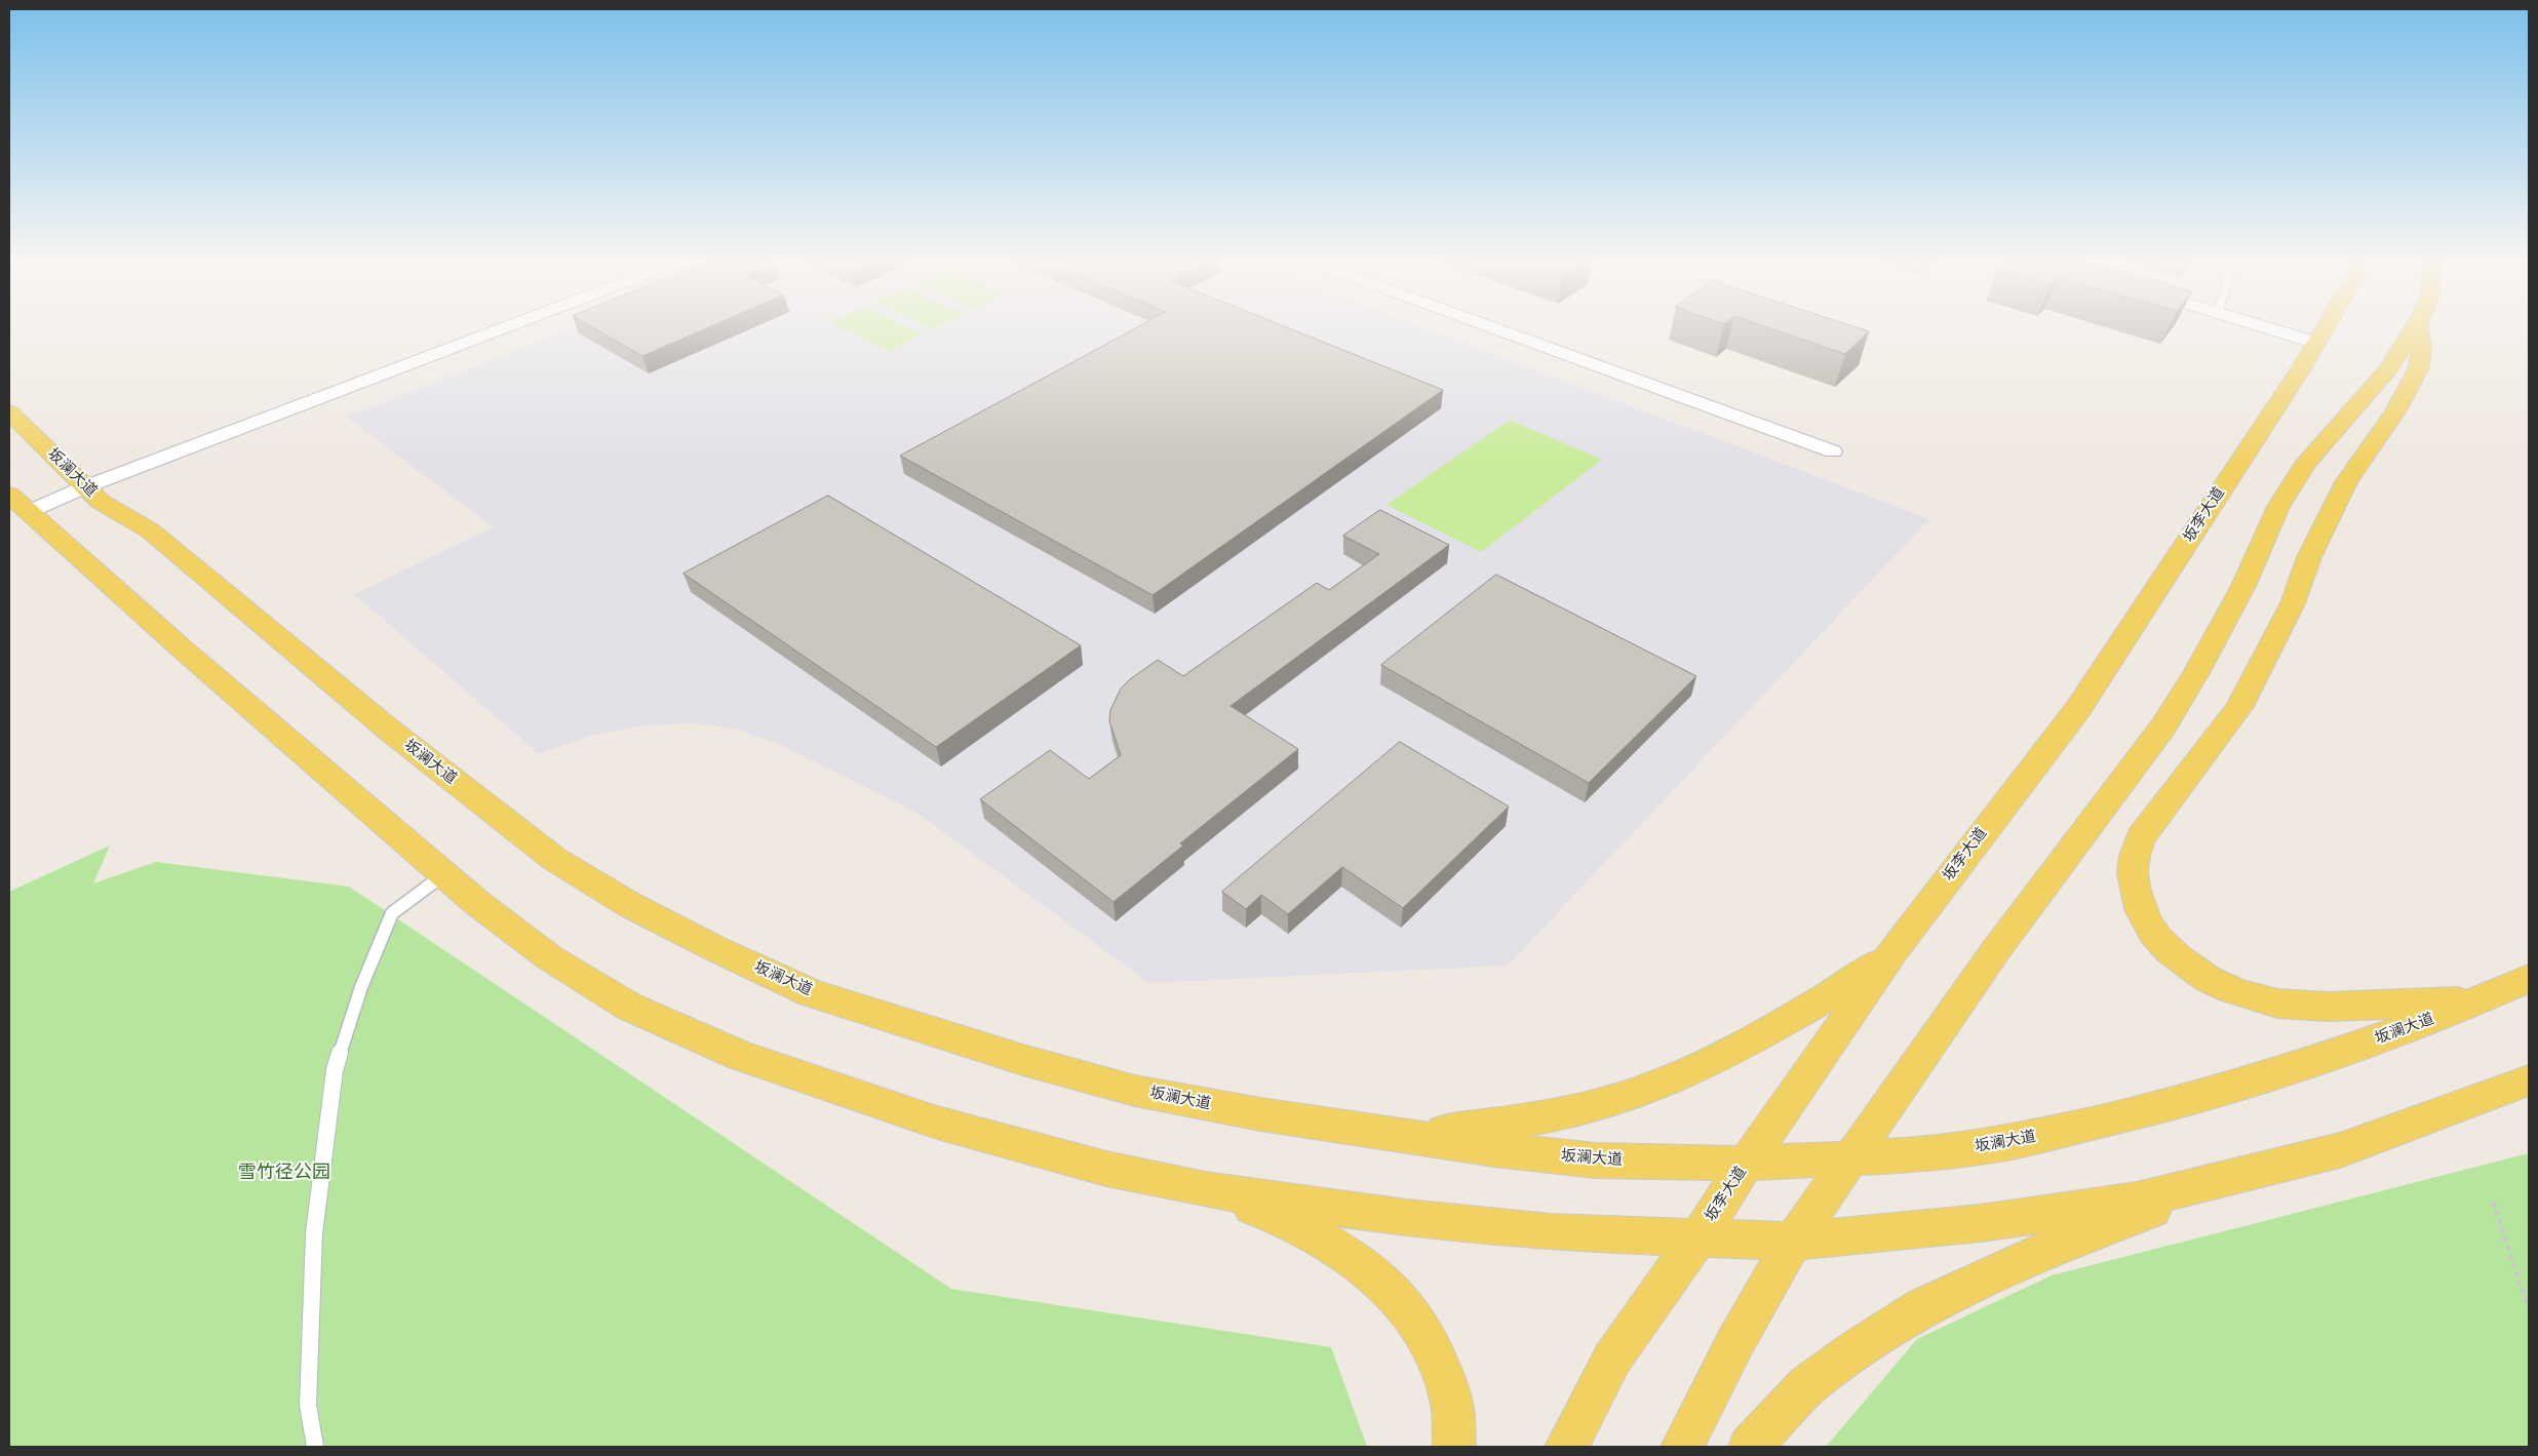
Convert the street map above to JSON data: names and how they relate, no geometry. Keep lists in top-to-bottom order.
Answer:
{
  "streets": {
    "main road": ["坂澜大道", "坂李大道"]
  },
  "crossings": [
    ["坂澜大道", "坂李大道"]
  ],
  "parks": ["雪竹径公园"]
}
